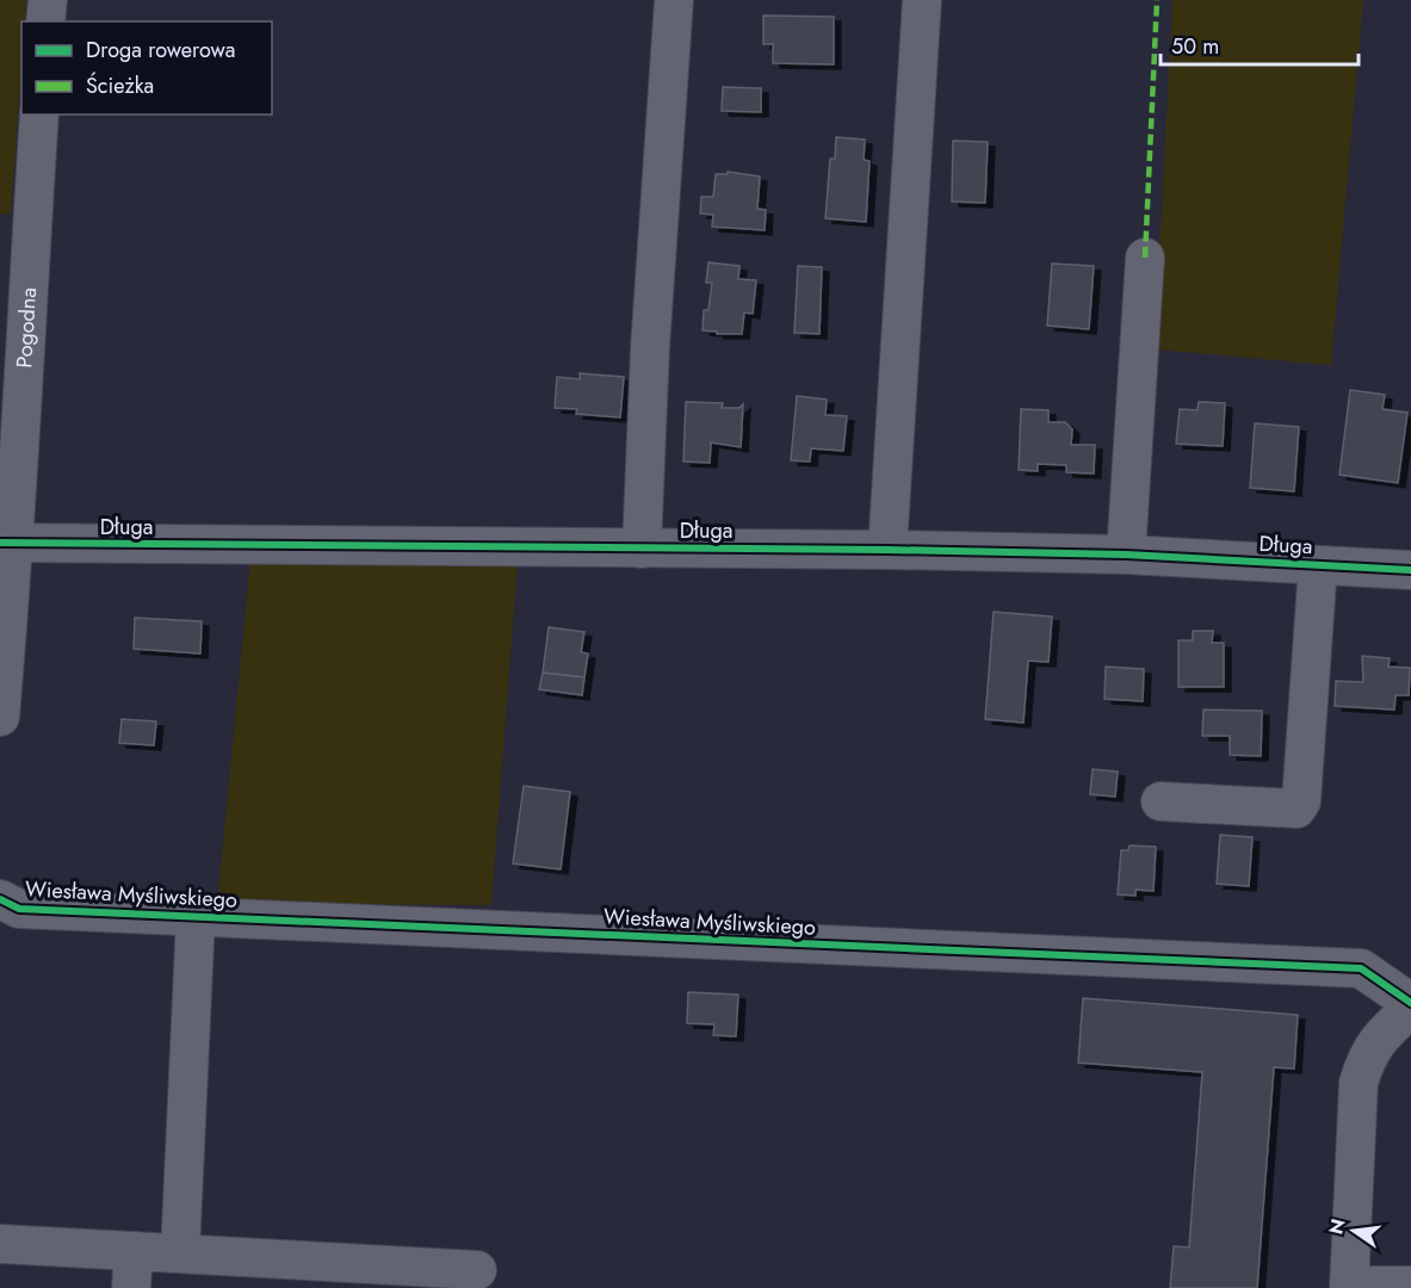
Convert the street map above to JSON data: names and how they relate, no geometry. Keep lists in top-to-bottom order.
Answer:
{
  "streets": {
    "street": ["Pogodna", "Długa", "Wiesława Myśliwskiego"]
  },
  "crossings": [
    ["Pogodna", "Długa"]
  ],
  "legend": ["Droga rowerowa", "Ścieżka"],
  "scale_bar": "50 m",
  "north": "left"
}
